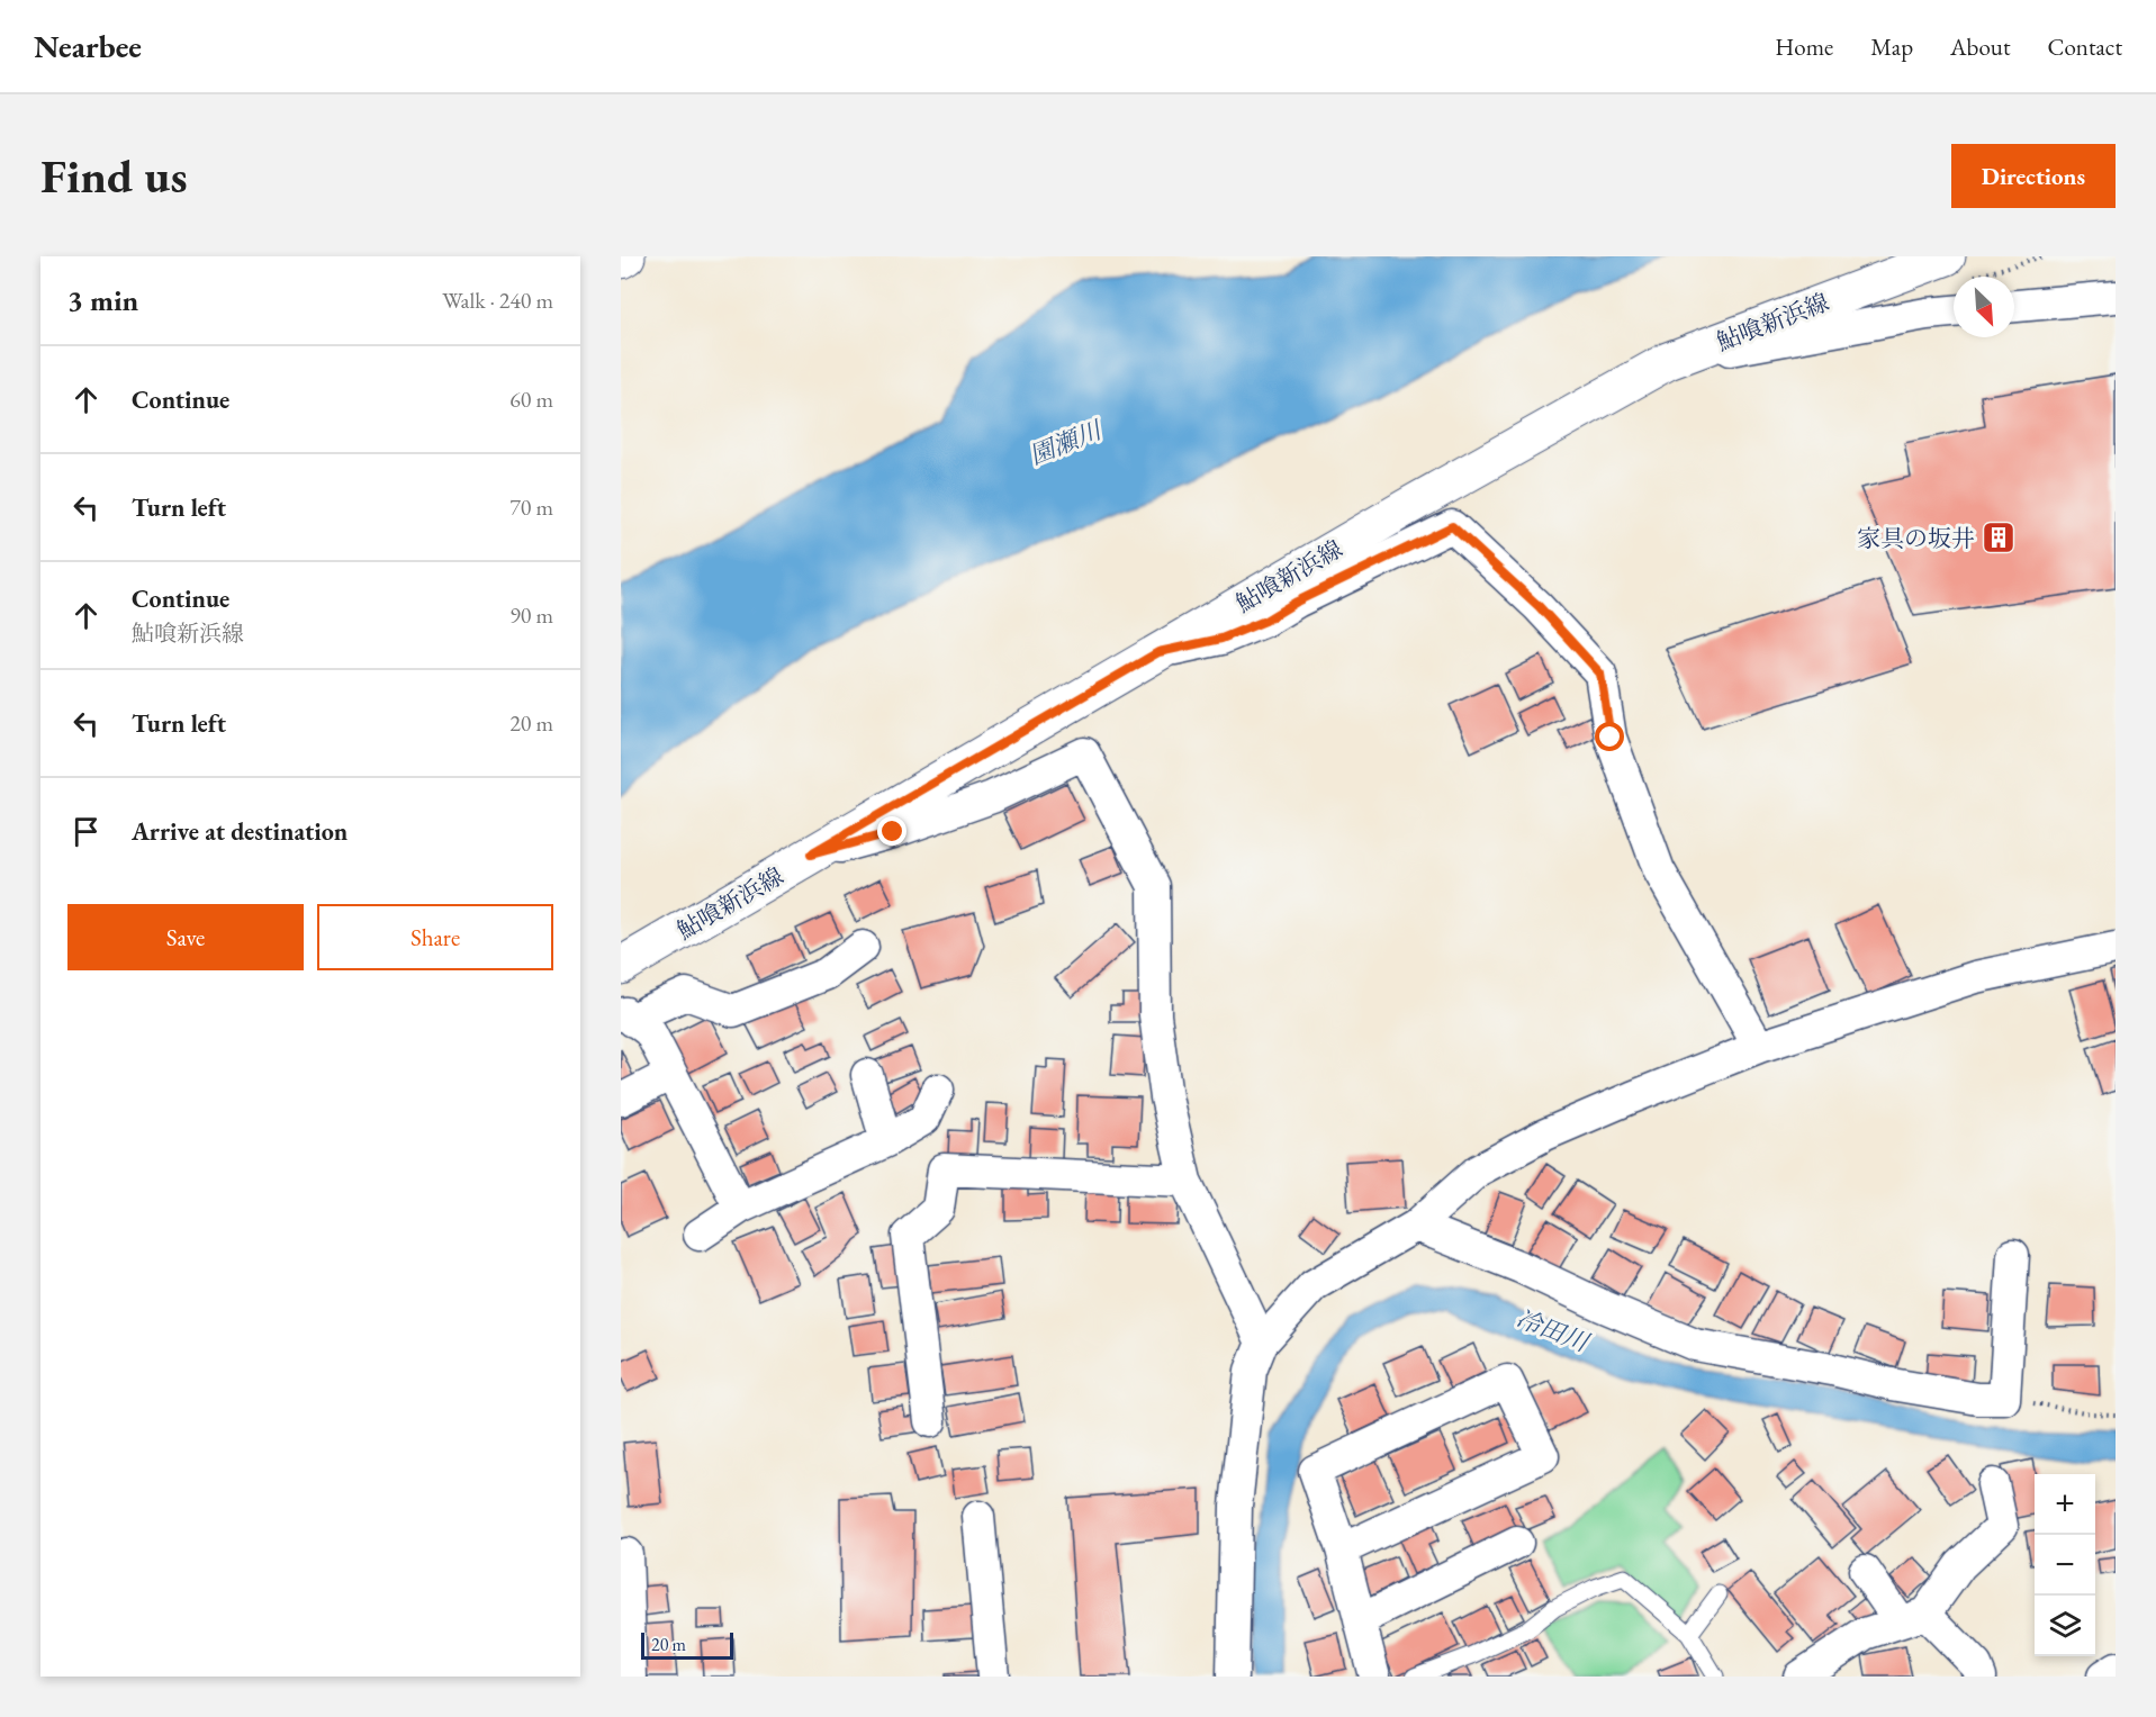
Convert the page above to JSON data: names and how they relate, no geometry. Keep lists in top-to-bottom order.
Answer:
{
  "streets": {
    "main road": ["鮎喰新浜線"]
  },
  "water": ["園瀬川", "冷田川"],
  "places": {
    "building": ["家具の坂井"]
  },
  "scale_bar": "20 m",
  "north": "bottom right",
  "page": {
    "header": "Nearbee",
    "nav": [
      "Home",
      "Map",
      "About",
      "Contact"
    ],
    "buttons": [
      "Directions",
      ["Save", "Share"]
    ],
    "title": "Find us",
    "heading": ["3 min", "Walk · 240 m"],
    "list": [
      ["Continue", "60 m"],
      ["Turn left", "70 m"],
      ["Continue", "鮎喰新浜線", "90 m"],
      ["Turn left", "20 m"],
      "Arrive at destination"
    ],
    "map_buttons": ["+", "−"],
    "scale": "20 m"
  }
}
